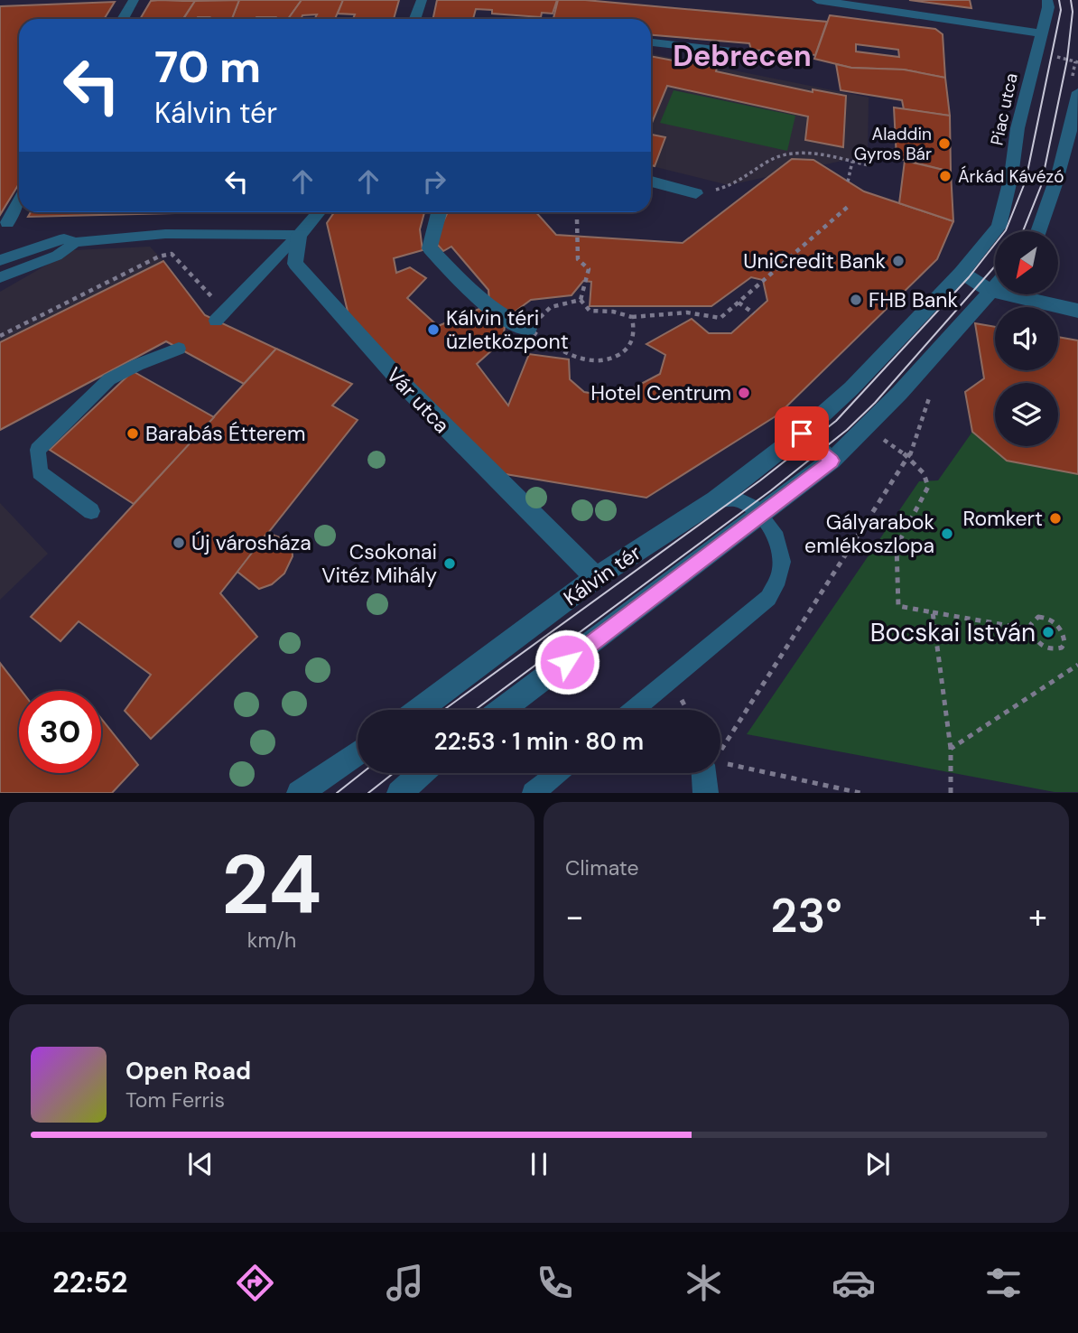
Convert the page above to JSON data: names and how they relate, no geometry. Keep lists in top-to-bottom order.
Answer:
{
  "streets": {
    "street": ["Piac utca", "Vár utca", "Kálvin tér"]
  },
  "crossings": [
    ["Piac utca", "Kálvin tér"],
    ["Vár utca", "Kálvin tér"]
  ],
  "districts": ["Debrecen"],
  "places": [
    "Aladdin Gyros Bár",
    "Árkád Kávézó",
    "UniCredit Bank",
    "FHB Bank",
    "Kálvin téri üzletközpont",
    "Hotel Centrum",
    "Barabás Étterem",
    "Romkert",
    "Gályarabok emlékoszlopa",
    "Új városháza",
    "Csokonai Vitéz Mihály",
    "Bocskai István"
  ],
  "north": "bottom left",
  "page": {
    "turn": ["70 m", "Kálvin tér"],
    "limit": "30",
    "trip": "22:53 · 1 min · 80 m",
    "tile": [
      ["24", "km/h"],
      "Climate"
    ],
    "heat": ["−", "23°", "+"],
    "song": ["Open Road", "Tom Ferris"],
    "tabs": "22:52"
  }
}
